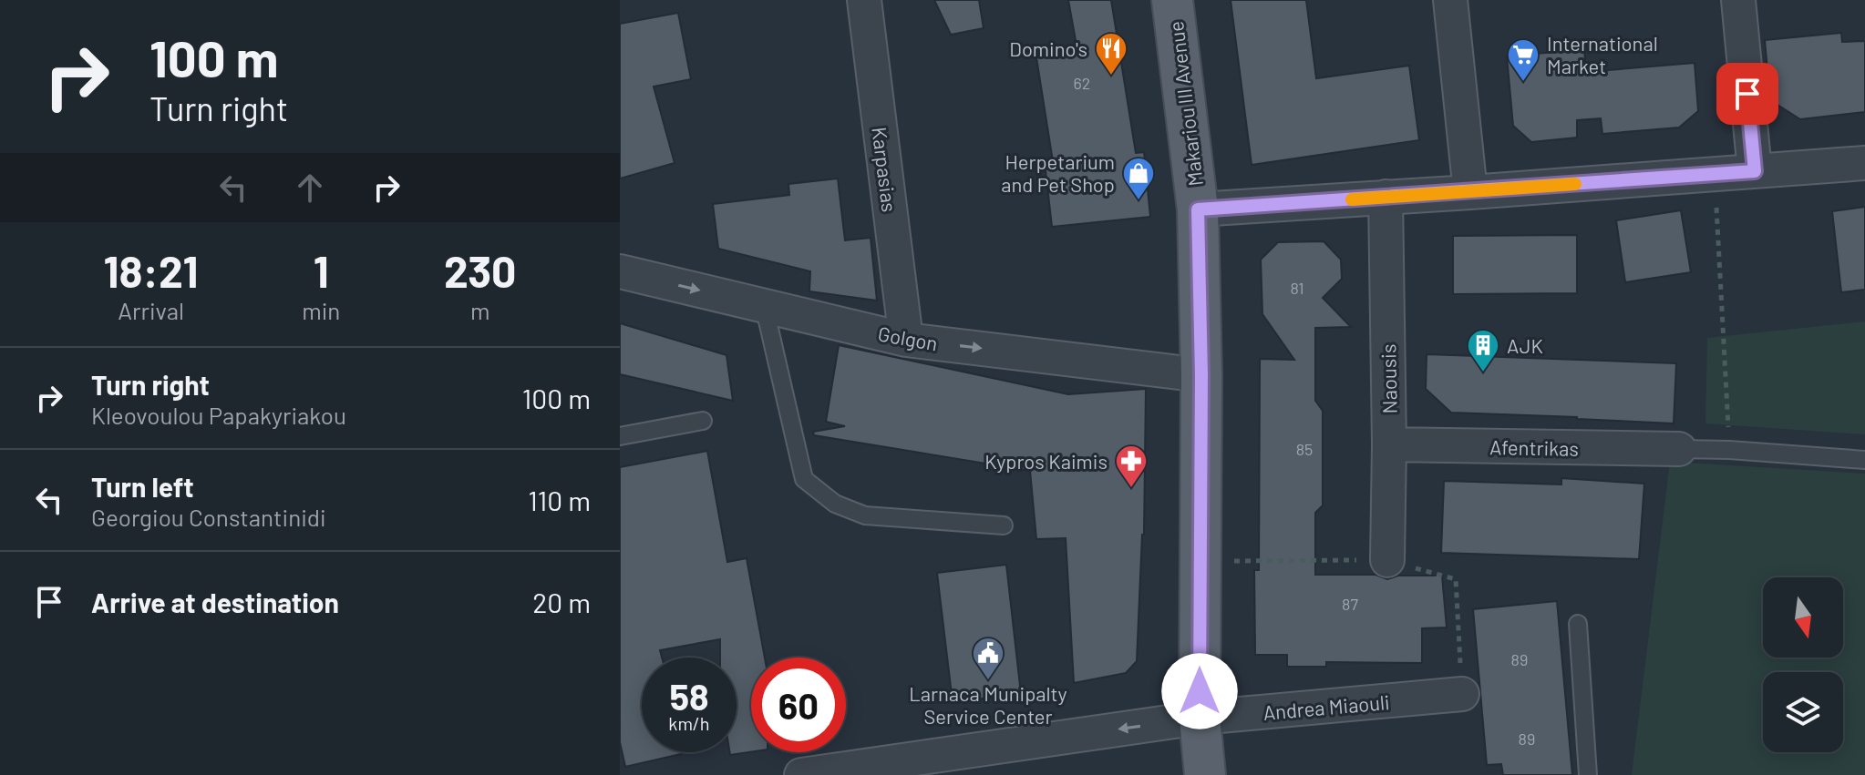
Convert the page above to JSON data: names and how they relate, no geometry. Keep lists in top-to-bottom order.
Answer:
{
  "streets": {
    "main road": ["Makariou III Avenue"],
    "street": [
      "Karpasias",
      "Golgon",
      "Naousis",
      "Afentrikas",
      "Andrea Miaouli"
    ]
  },
  "crossings": [
    ["Makariou III Avenue", "Golgon"],
    ["Makariou III Avenue", "Andrea Miaouli"],
    ["Karpasias", "Golgon"],
    ["Naousis", "Afentrikas"]
  ],
  "one_way": ["Golgon", "Andrea Miaouli"],
  "places": {
    "restaurant": ["Domino's"],
    "supermarket": ["International Market"],
    "shop": ["Herpetarium and Pet Shop"],
    "building": ["AJK"],
    "pharmacy": ["Kypros Kaimis"],
    "public building": ["Larnaca Munipalty Service Center"]
  },
  "house_numbers": [
    "62",
    "81",
    "85",
    "87",
    "89",
    "89"
  ],
  "north": "bottom",
  "page": {
    "turn": ["100 m", "Turn right"],
    "eta": [
      "18:21",
      "Arrival",
      "1",
      "min",
      "230",
      "m"
    ],
    "list": [
      {
        "name": "Turn right",
        "note": "Kleovoulou Papakyriakou",
        "value": "100 m"
      },
      {
        "name": "Turn left",
        "note": "Georgiou Constantinidi",
        "value": "110 m"
      },
      {
        "name": "Arrive at destination",
        "value": "20 m"
      }
    ],
    "speed": "58 km/h",
    "limit": "60"
  }
}
